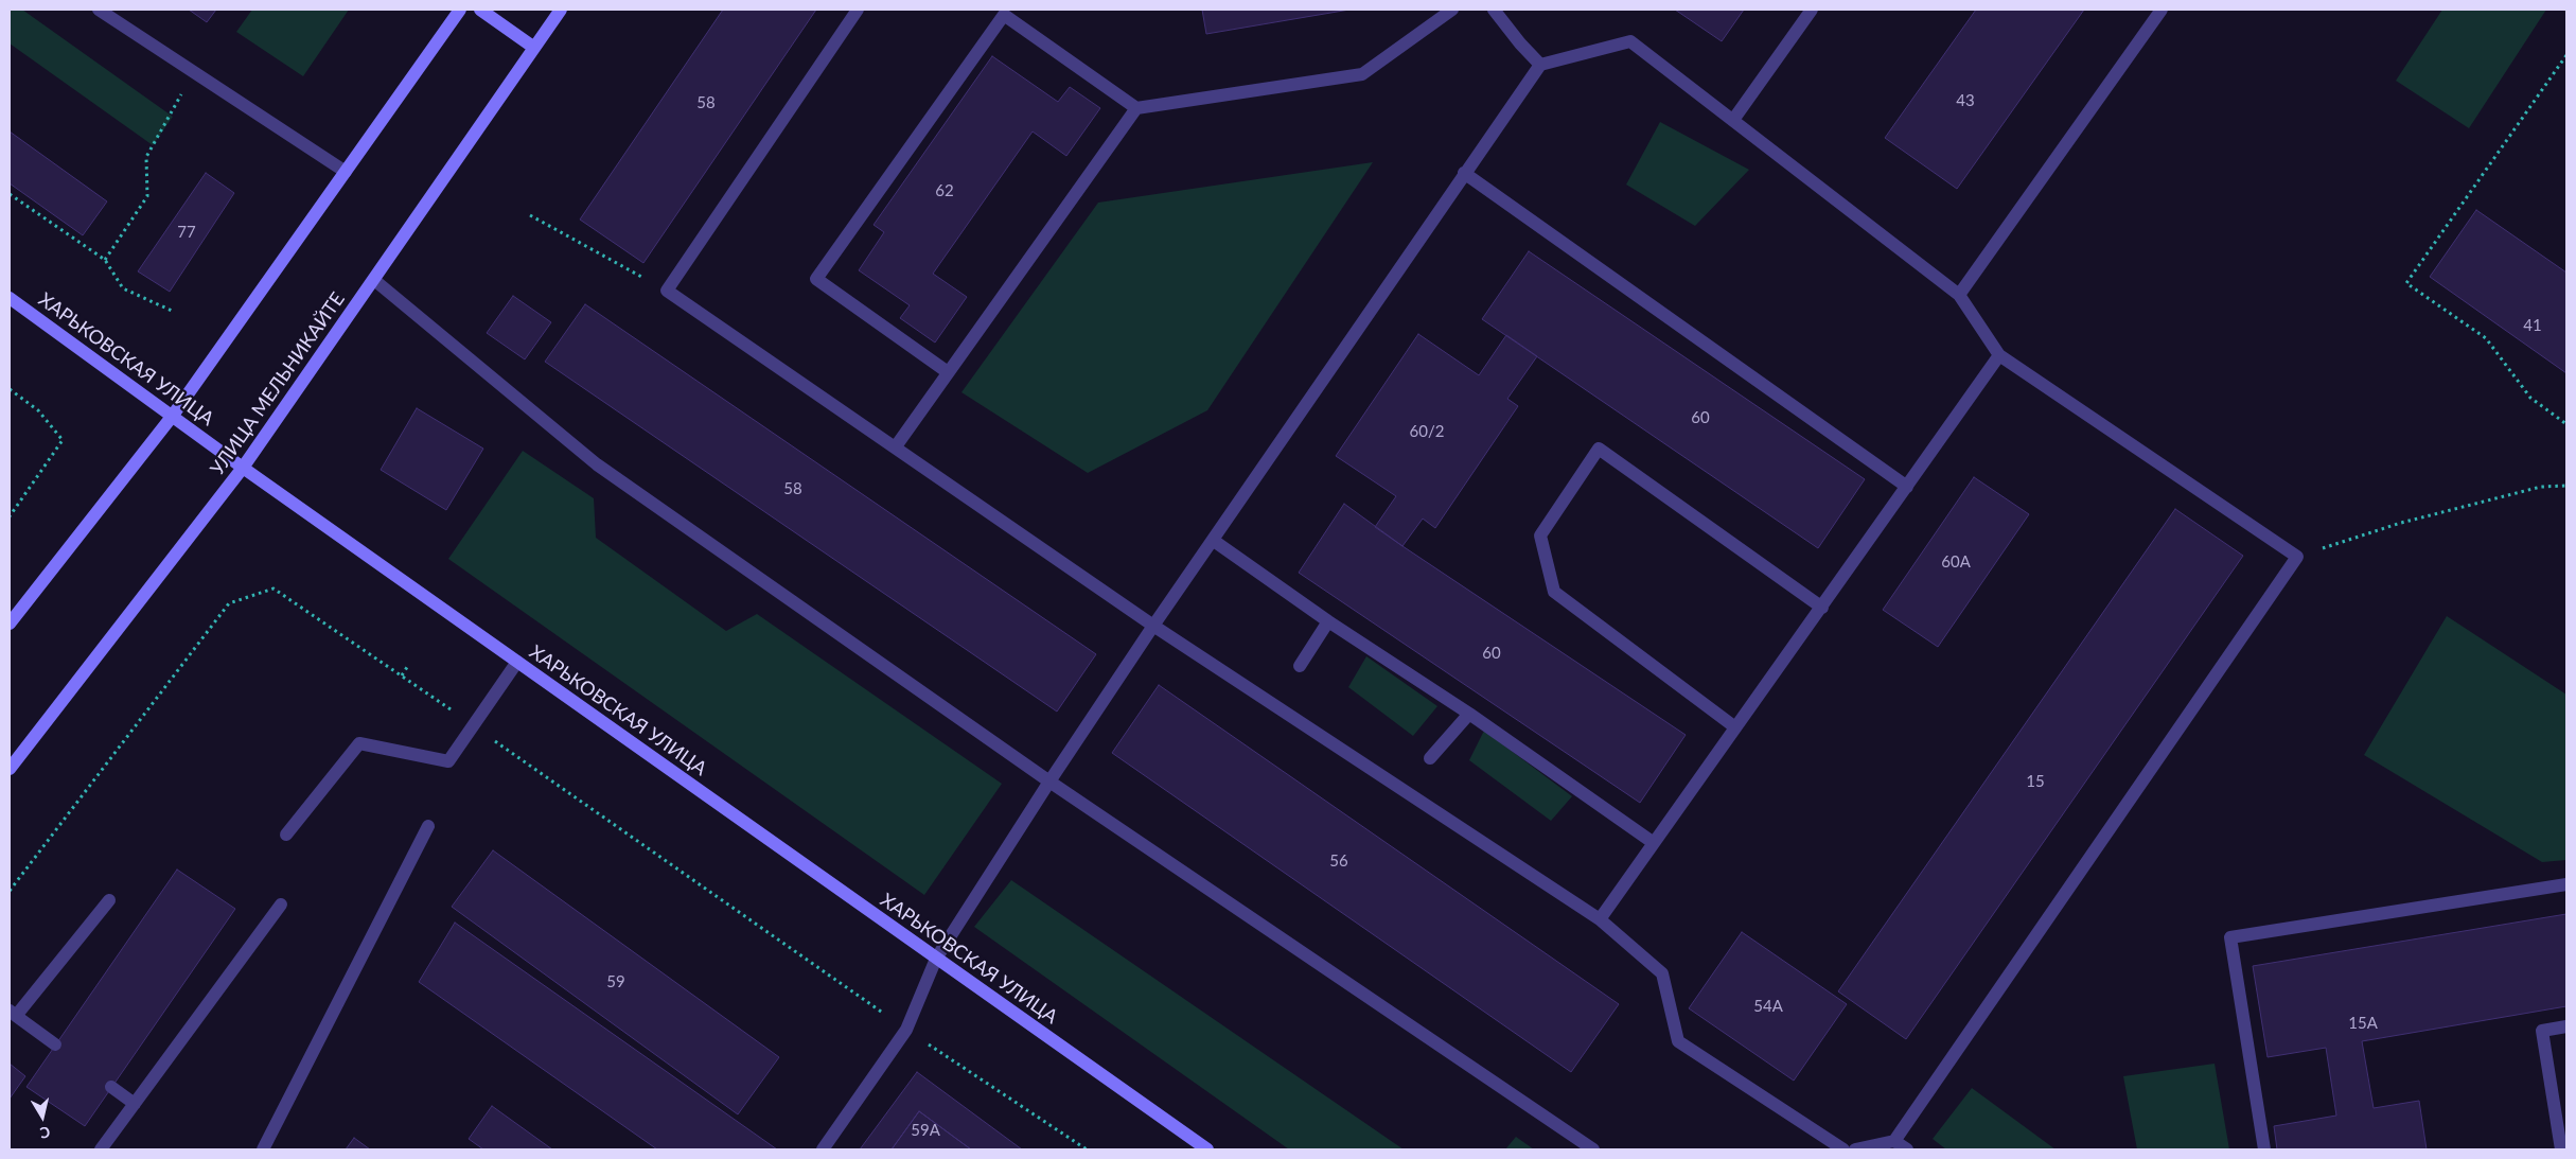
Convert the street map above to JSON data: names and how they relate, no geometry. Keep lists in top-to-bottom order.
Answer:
{
  "streets": {
    "main road": ["ХАРЬКОВСКАЯ УЛИЦА", "УЛИЦА МЕЛЬНИКАЙТЕ"]
  },
  "crossings": [
    ["ХАРЬКОВСКАЯ УЛИЦА", "УЛИЦА МЕЛЬНИКАЙТЕ"]
  ],
  "house_numbers": [
    "43",
    "58",
    "62",
    "77",
    "41",
    "60",
    "60/2",
    "58",
    "60А",
    "60",
    "15",
    "56",
    "59",
    "54А",
    "15А",
    "59А"
  ],
  "north": "bottom"
}
